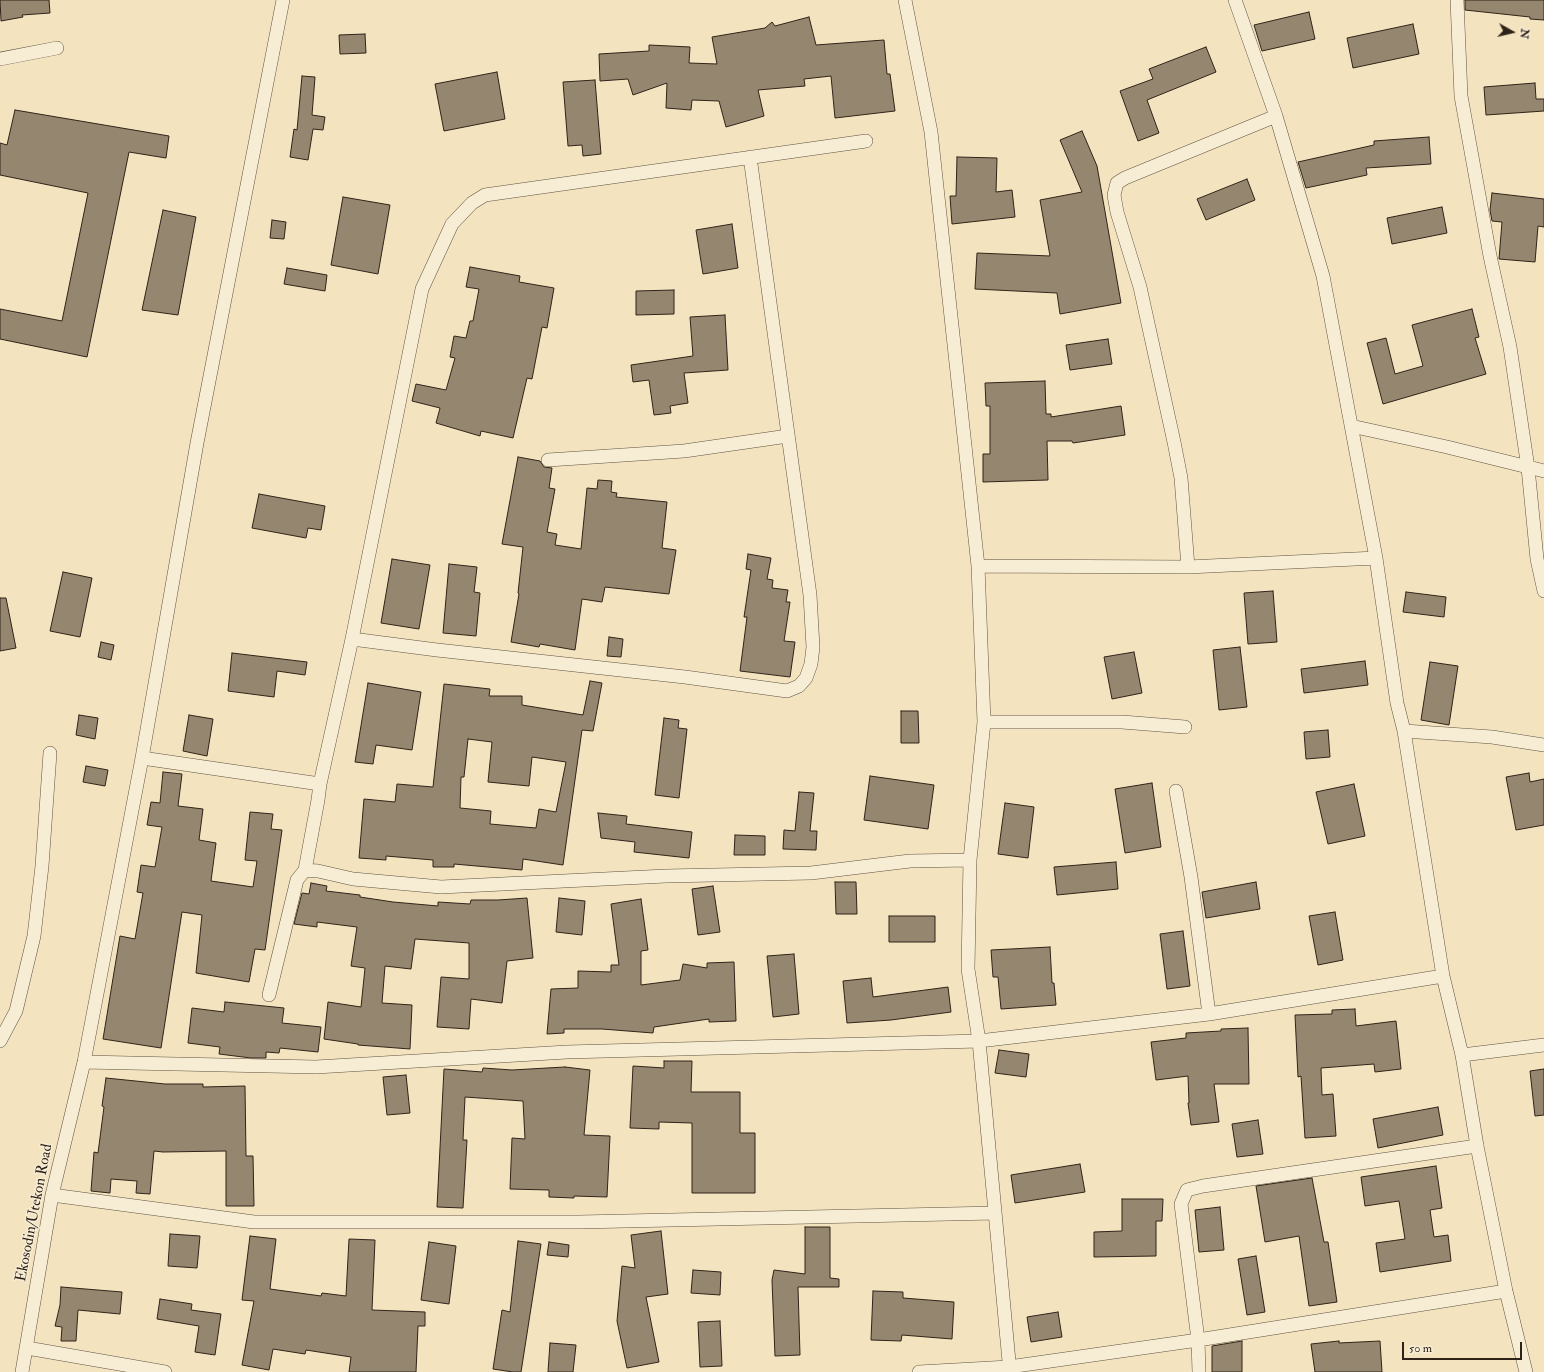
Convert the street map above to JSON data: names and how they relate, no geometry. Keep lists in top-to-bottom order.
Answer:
{
  "streets": {
    "street": ["Ekosodin/Utekon Road"]
  },
  "scale_bar": "50 m",
  "north": "right"
}
